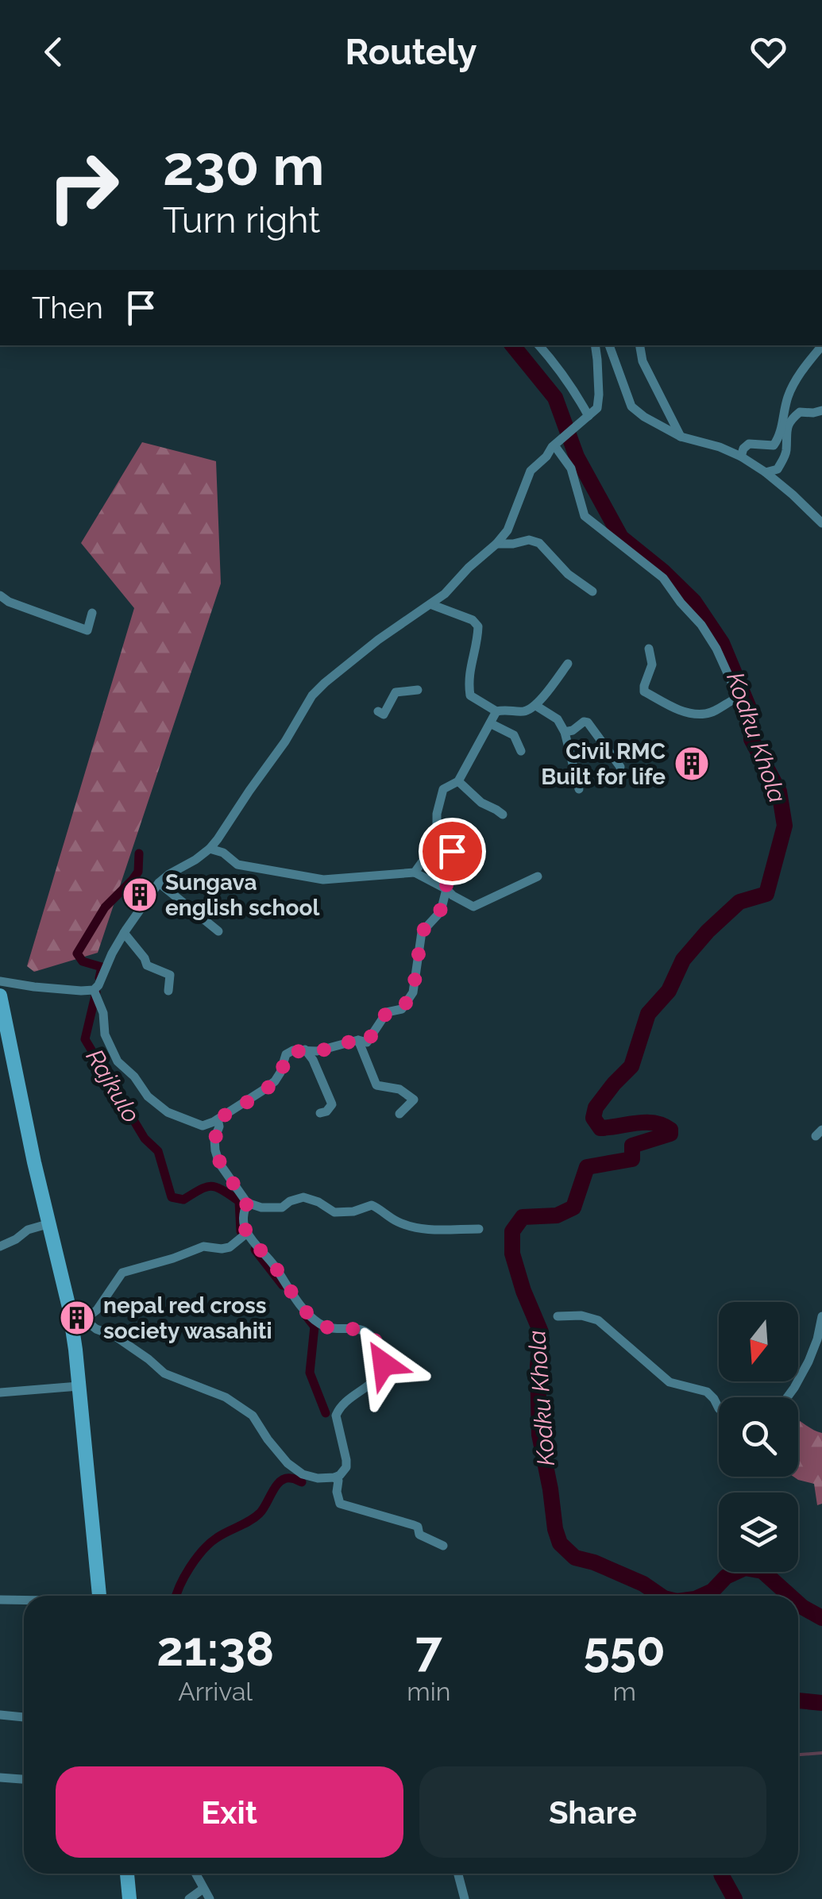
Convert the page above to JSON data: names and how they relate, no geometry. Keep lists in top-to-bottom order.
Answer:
{
  "water": ["Kodku Khola", "Rajkulo"],
  "places": {
    "building": ["Civil RMC Built for life", "Sungava english school", "nepal red cross society wasahiti"]
  },
  "north": "bottom",
  "page": {
    "header": "Routely",
    "turn": ["230 m", "Turn right"],
    "then": "Then",
    "eta": [
      "21:38",
      "Arrival",
      "7",
      "min",
      "550",
      "m"
    ],
    "buttons": ["Exit", "Share"]
  }
}
